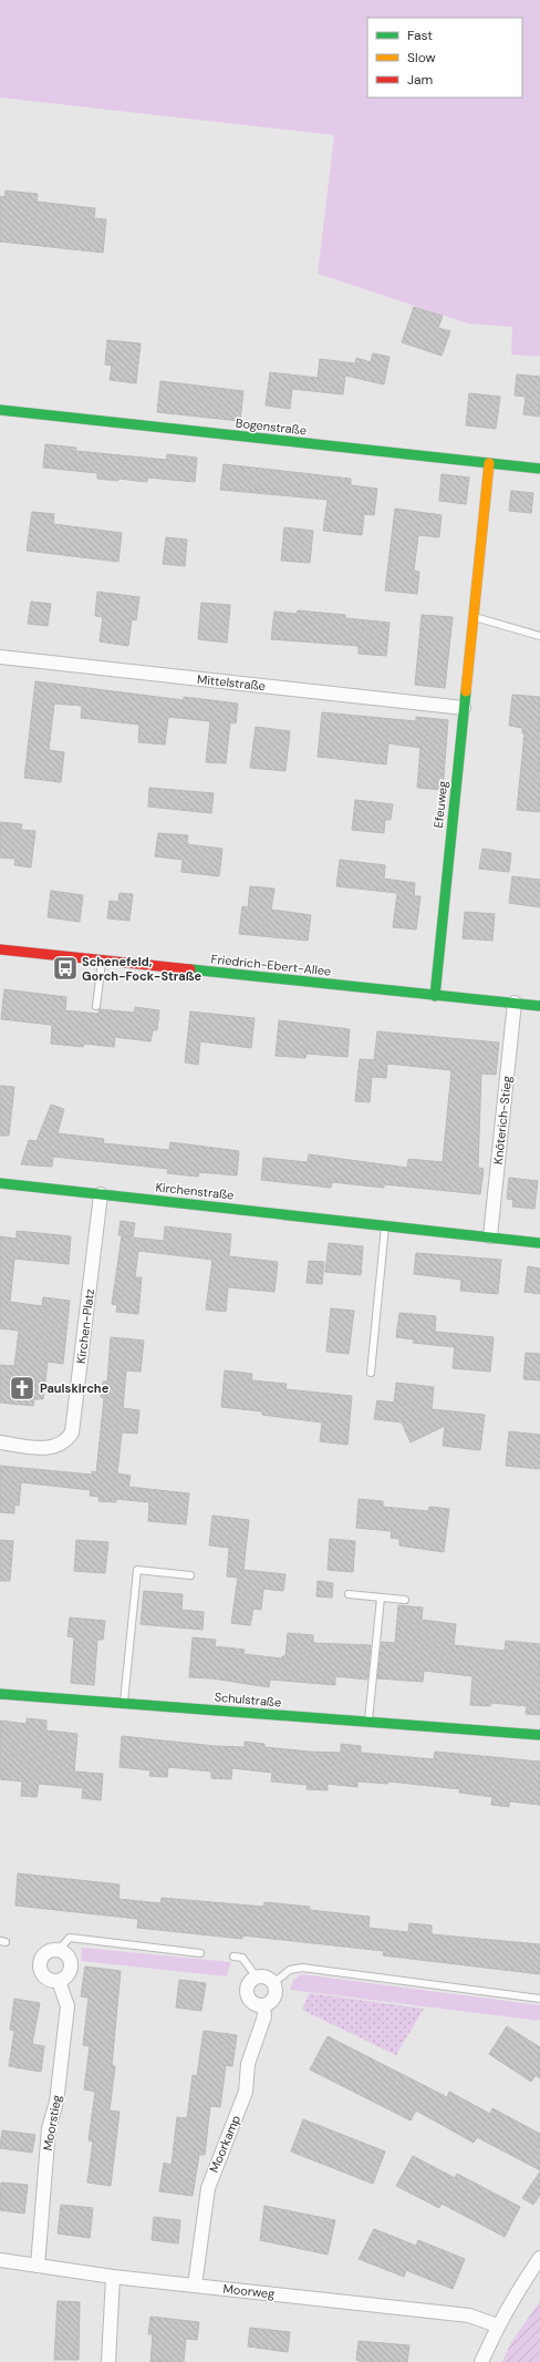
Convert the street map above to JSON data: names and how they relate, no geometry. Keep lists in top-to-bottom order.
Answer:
{
  "streets": {
    "street": [
      "Bogenstraße",
      "Mittelstraße",
      "Efeuweg",
      "Friedrich-Ebert-Allee",
      "Knöterich-Stieg",
      "Kirchenstraße",
      "Kirchen-Platz",
      "Schulstraße",
      "Moorstieg",
      "Moorkamp",
      "Moorweg"
    ]
  },
  "crossings": [
    ["Bogenstraße", "Efeuweg"],
    ["Mittelstraße", "Efeuweg"],
    ["Efeuweg", "Friedrich-Ebert-Allee"],
    ["Friedrich-Ebert-Allee", "Knöterich-Stieg"],
    ["Knöterich-Stieg", "Kirchenstraße"],
    ["Kirchenstraße", "Kirchen-Platz"],
    ["Moorstieg", "Moorweg"],
    ["Moorkamp", "Moorweg"]
  ],
  "places": {
    "bus stop": ["Schenefeld, Gorch-Fock-Straße"],
    "church": ["Paulskirche"]
  },
  "legend": ["Fast", "Slow", "Jam"]
}
